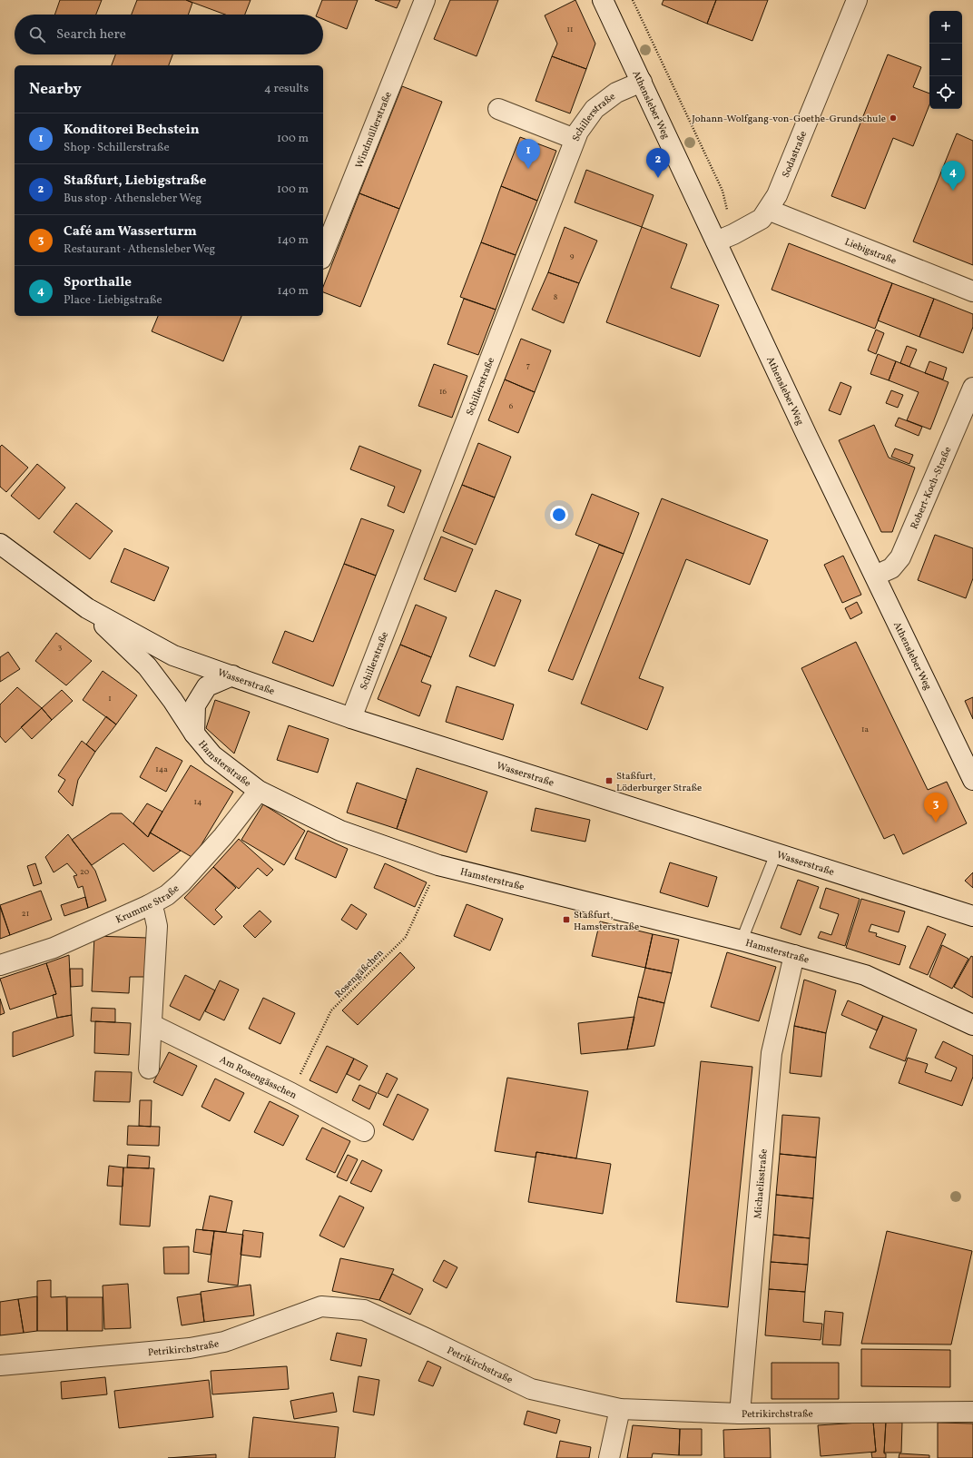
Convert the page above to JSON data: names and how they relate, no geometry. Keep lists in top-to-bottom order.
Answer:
{
  "streets": {
    "street": [
      "Athensleber Weg",
      "Schillerstraße",
      "Windmüllerstraße",
      "Sodastraße",
      "Liebigstraße",
      "Robert-Koch-Straße",
      "Wasserstraße",
      "Hamsterstraße",
      "Krumme Straße",
      "Am Rosengässchen",
      "Michaelisstraße",
      "Petrikirchstraße"
    ],
    "path": ["Rosengäßchen"]
  },
  "crossings": [
    ["Athensleber Weg", "Schillerstraße"],
    ["Athensleber Weg", "Sodastraße"],
    ["Athensleber Weg", "Robert-Koch-Straße"],
    ["Schillerstraße", "Wasserstraße"],
    ["Sodastraße", "Liebigstraße"],
    ["Wasserstraße", "Hamsterstraße"],
    ["Hamsterstraße", "Krumme Straße"],
    ["Hamsterstraße", "Rosengäßchen"],
    ["Hamsterstraße", "Michaelisstraße"],
    ["Rosengäßchen", "Am Rosengässchen"],
    ["Michaelisstraße", "Petrikirchstraße"]
  ],
  "places": {
    "other": ["Johann-Wolfgang-von-Goethe-Grundschule"],
    "transit": ["Staßfurt, Löderburger Straße", "Staßfurt, Hamsterstraße"]
  },
  "house_numbers": [
    "11",
    "9",
    "8",
    "7",
    "16",
    "6",
    "3",
    "1",
    "1a",
    "14a",
    "14",
    "20",
    "21"
  ],
  "page": {
    "map_buttons": ["+", "−"],
    "search": "Search here",
    "heading": ["Nearby", "4 results"],
    "list": [
      {
        "mark": "1",
        "name": "Konditorei Bechstein",
        "note": "Shop · Schillerstraße",
        "value": "100 m"
      },
      {
        "mark": "2",
        "name": "Staßfurt, Liebigstraße",
        "note": "Bus stop · Athensleber Weg",
        "value": "100 m"
      },
      {
        "mark": "3",
        "name": "Café am Wasserturm",
        "note": "Restaurant · Athensleber Weg",
        "value": "140 m"
      },
      {
        "mark": "4",
        "name": "Sporthalle",
        "note": "Place · Liebigstraße",
        "value": "140 m"
      }
    ],
    "pins": [
      "1",
      "2",
      "4",
      "3"
    ]
  }
}
